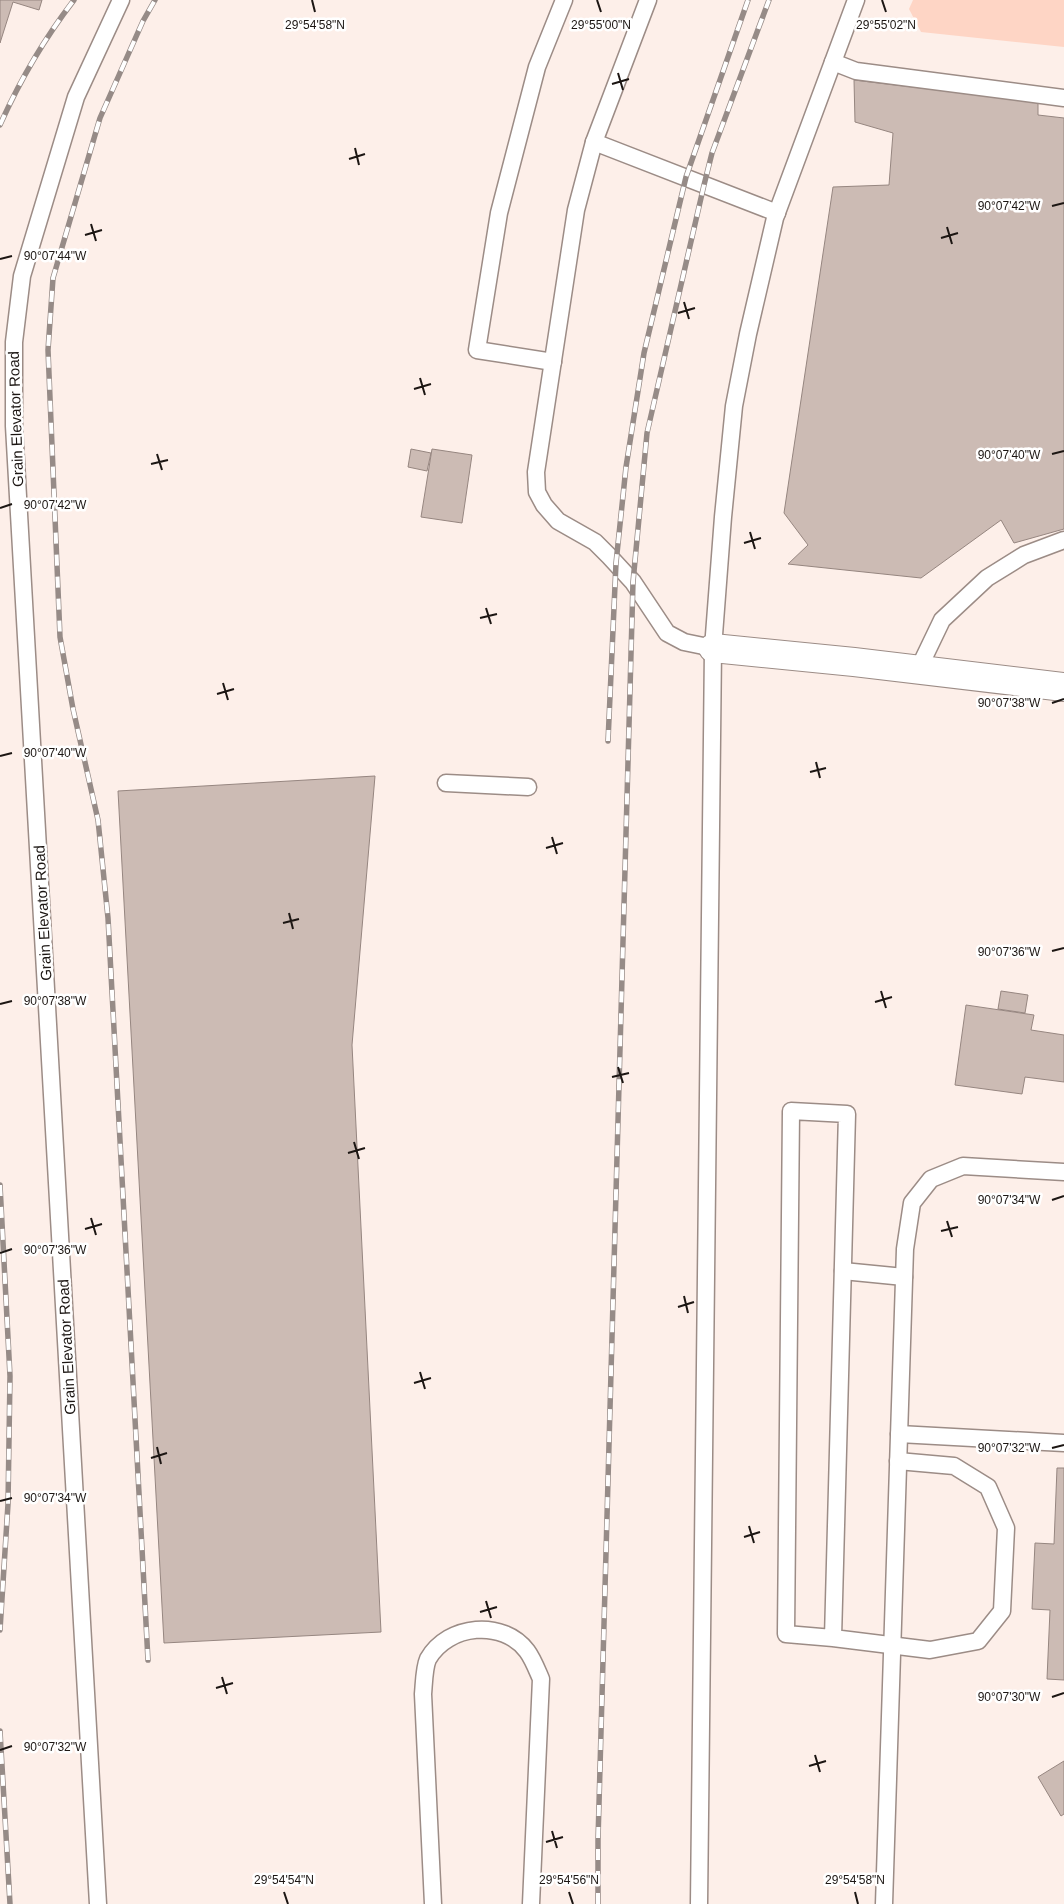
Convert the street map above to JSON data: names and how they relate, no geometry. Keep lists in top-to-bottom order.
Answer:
{
  "streets": {
    "lane": ["Grain Elevator Road"]
  },
  "coordinates": [
    "29°54'58\"N",
    "29°55'00\"N",
    "29°55'02\"N",
    "90°07'42\"W",
    "90°07'44\"W",
    "90°07'40\"W",
    "90°07'38\"W",
    "90°07'36\"W",
    "90°07'34\"W",
    "90°07'32\"W",
    "90°07'30\"W",
    "29°54'54\"N",
    "29°54'56\"N"
  ]
}
